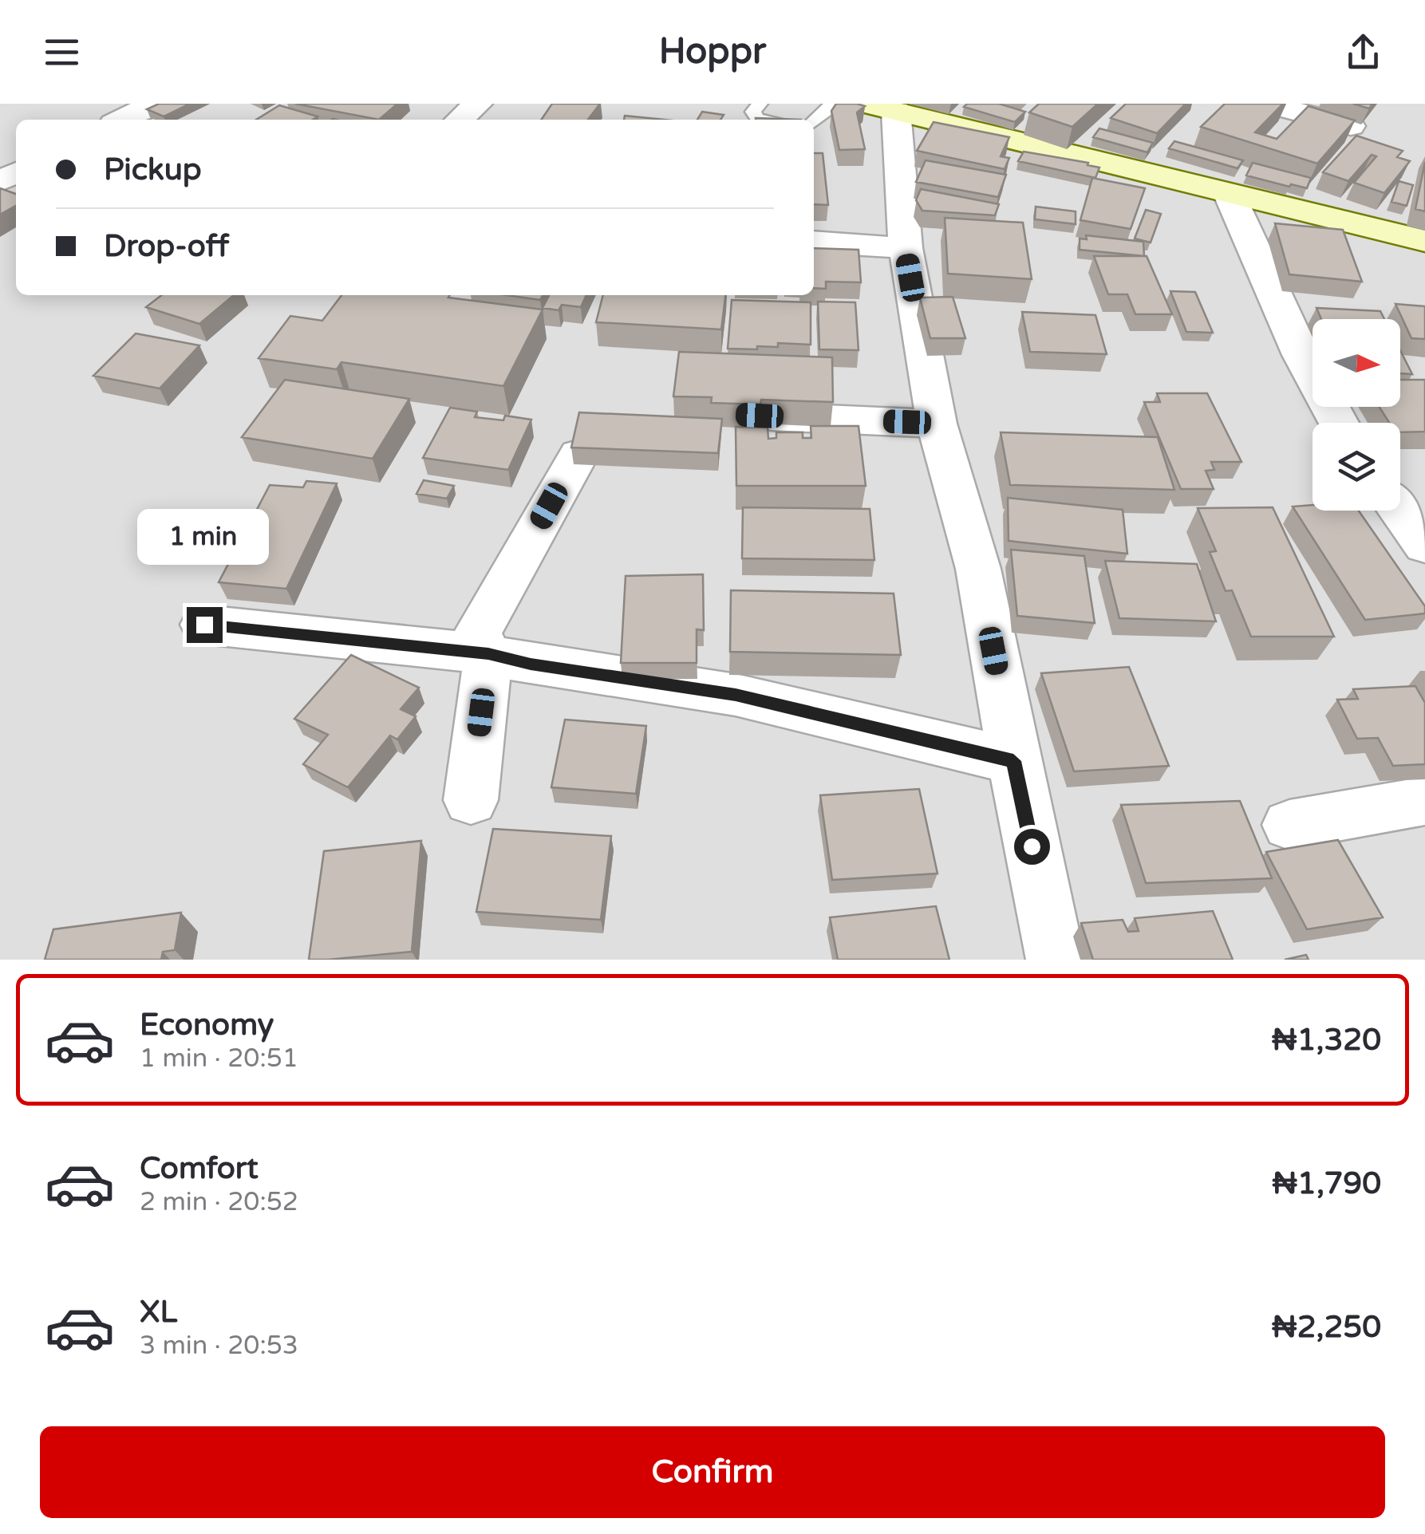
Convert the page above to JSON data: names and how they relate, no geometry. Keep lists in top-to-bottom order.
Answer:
{
  "north": "right",
  "page": {
    "header": "Hoppr",
    "banner": ["Pickup", "Drop-off"],
    "bubble": "1 min",
    "list": [
      {
        "name": "Economy",
        "note": "1 min · 20:51",
        "value": "₦1,320"
      },
      {
        "name": "Comfort",
        "note": "2 min · 20:52",
        "value": "₦1,790"
      },
      {
        "name": "XL",
        "note": "3 min · 20:53",
        "value": "₦2,250"
      }
    ],
    "buttons": "Confirm"
  }
}
